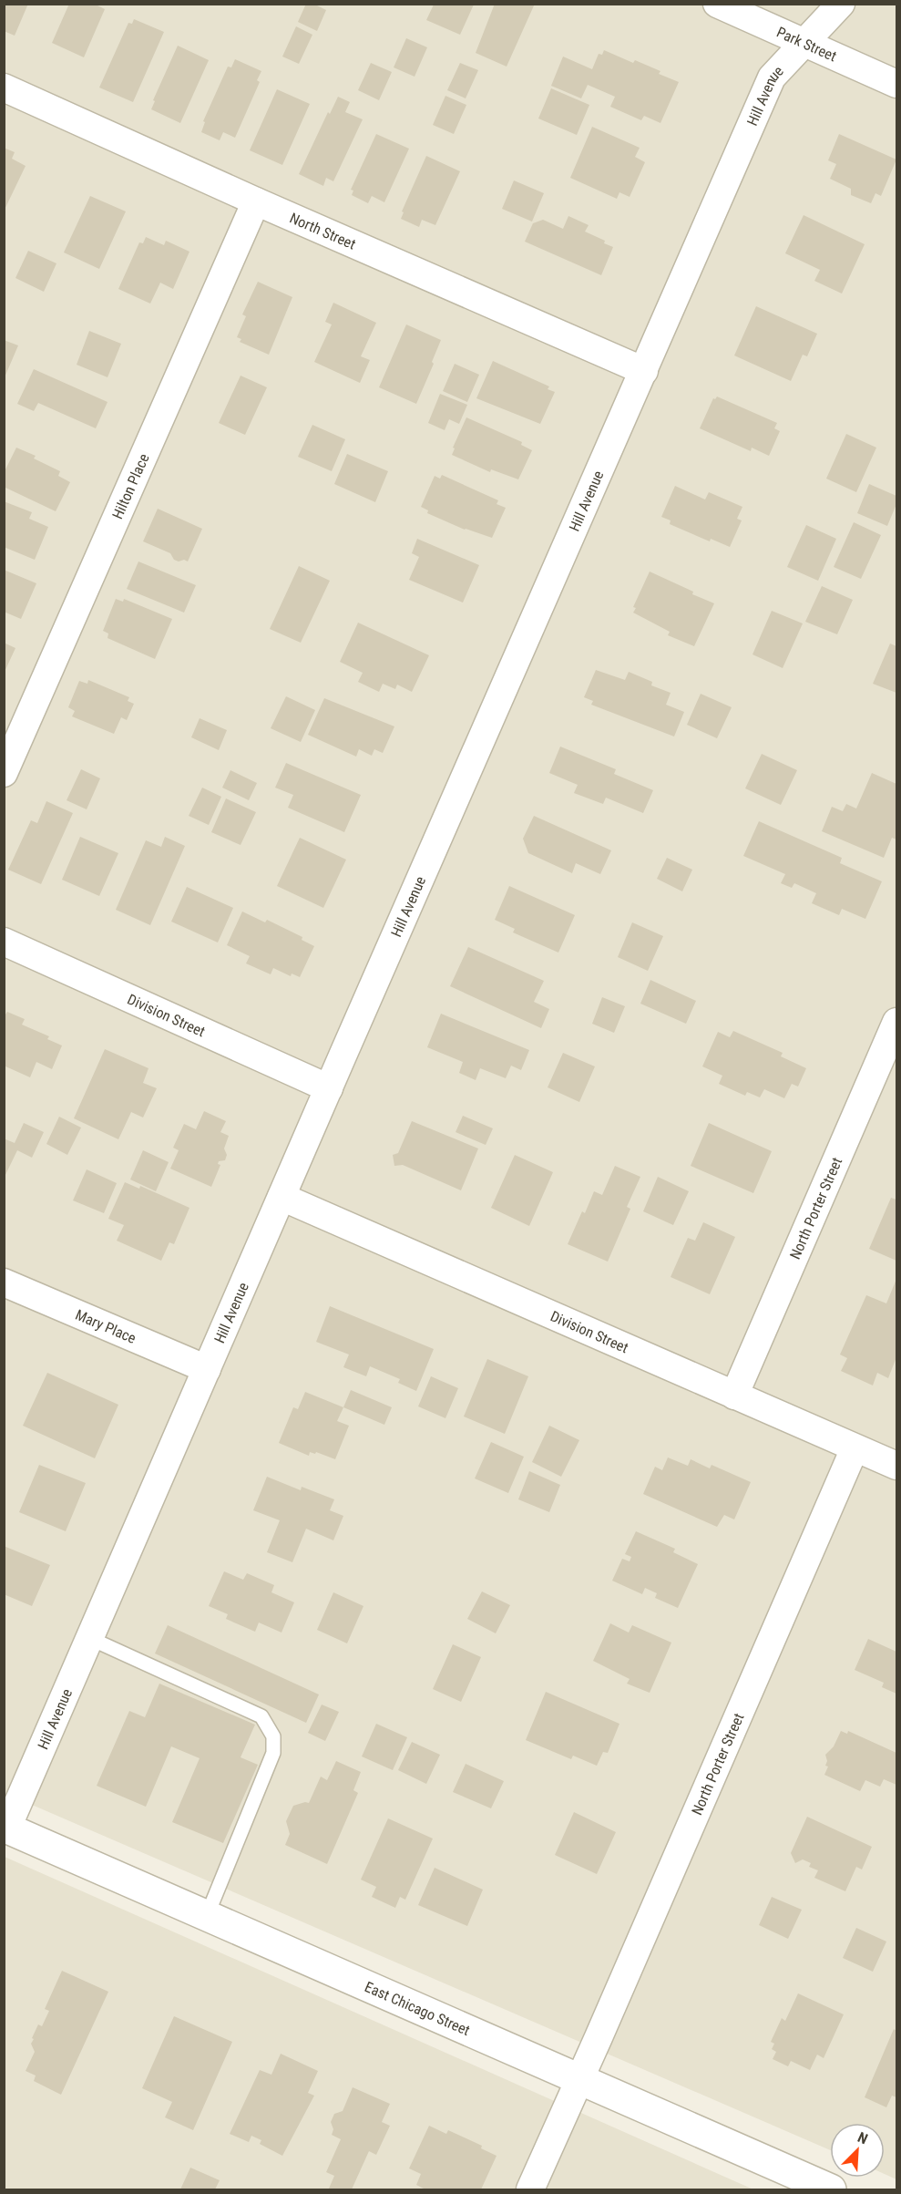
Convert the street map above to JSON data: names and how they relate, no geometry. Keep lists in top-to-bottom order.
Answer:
{
  "streets": {
    "street": [
      "Park Street",
      "Hill Avenue",
      "North Street",
      "Hilton Place",
      "Division Street",
      "North Porter Street",
      "Mary Place",
      "East Chicago Street"
    ]
  },
  "crossings": [
    ["Park Street", "Hill Avenue"],
    ["Hill Avenue", "North Street"],
    ["Hill Avenue", "Division Street"],
    ["Hill Avenue", "Mary Place"],
    ["Hill Avenue", "East Chicago Street"],
    ["North Street", "Hilton Place"],
    ["Division Street", "North Porter Street"],
    ["North Porter Street", "East Chicago Street"]
  ],
  "north": "top right"
}
